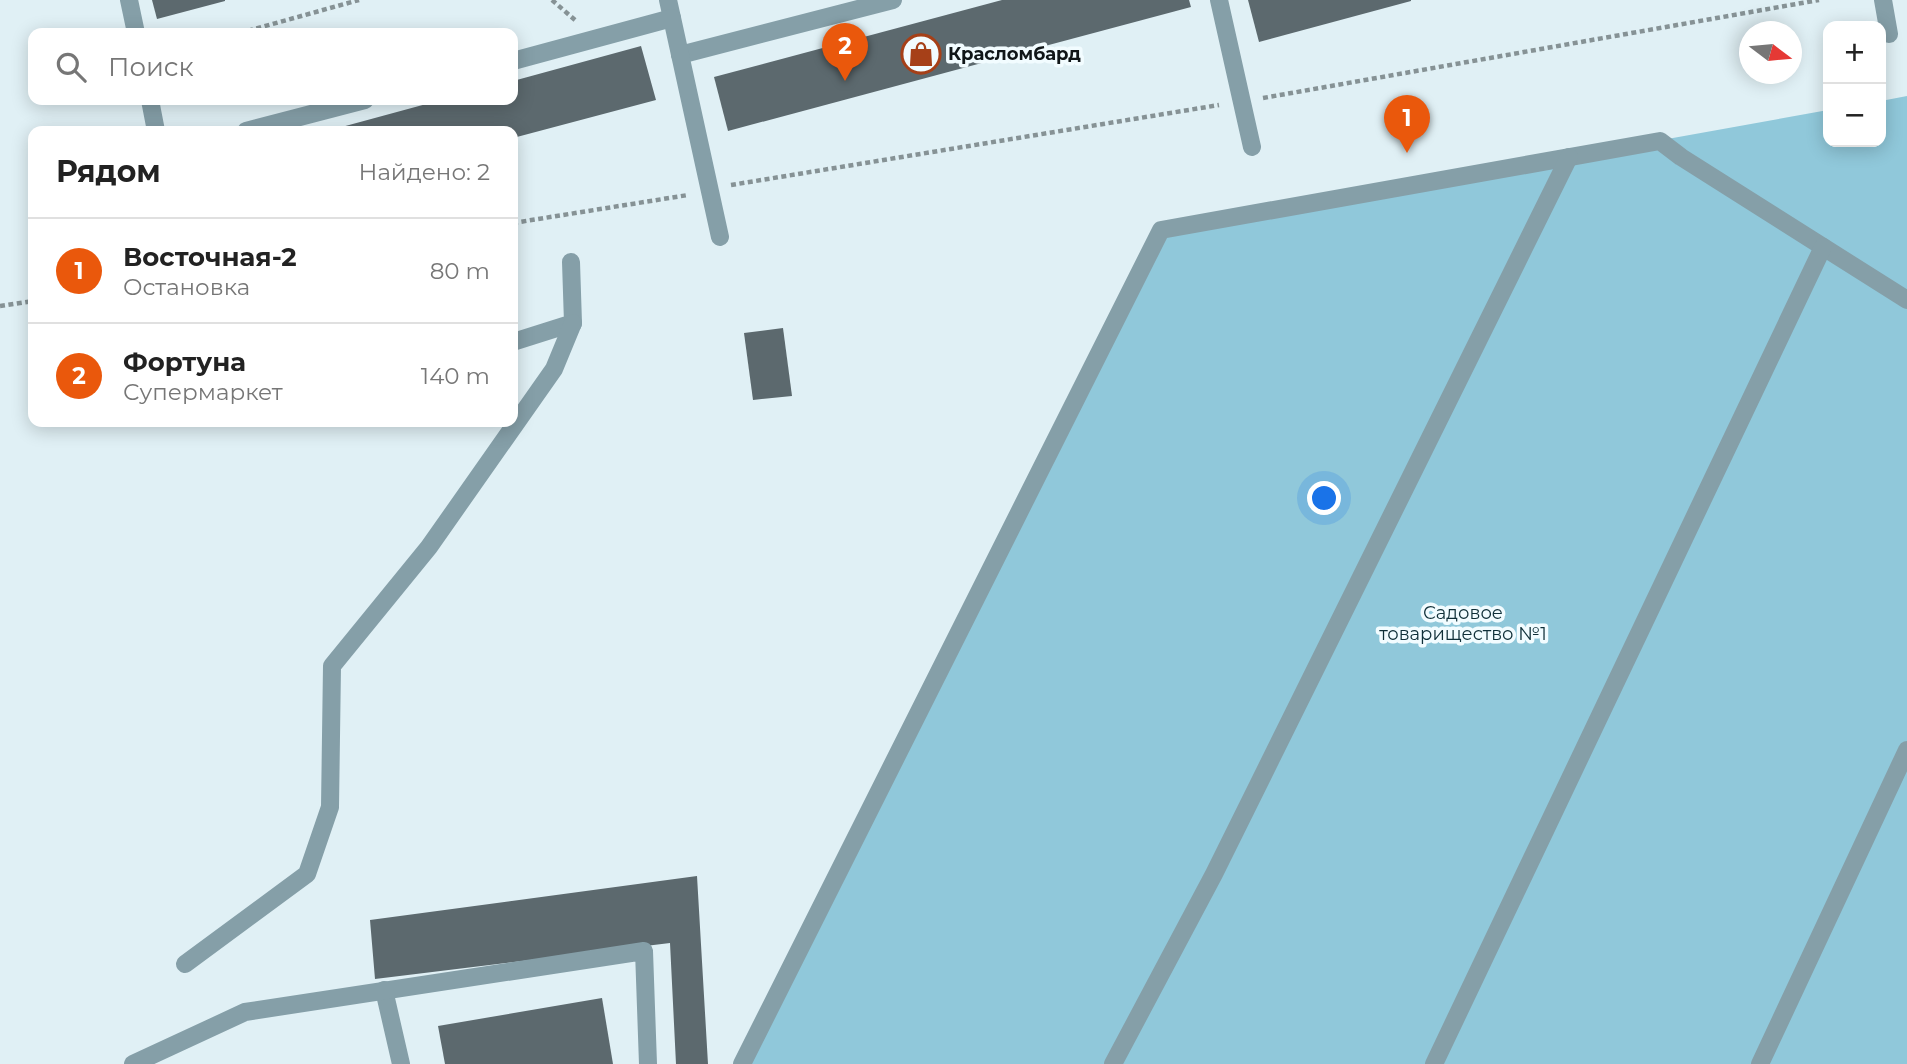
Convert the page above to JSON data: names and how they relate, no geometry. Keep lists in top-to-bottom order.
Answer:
{
  "parks": ["Садовое товарищество №1"],
  "places": {
    "shop": ["Красломбард"]
  },
  "north": "right",
  "page": {
    "map_buttons": ["+", "−"],
    "pins": ["2", "1"],
    "search": "Поиск",
    "heading": ["Рядом", "Найдено: 2"],
    "list": [
      {
        "mark": "1",
        "name": "Восточная-2",
        "note": "Остановка",
        "value": "80 m"
      },
      {
        "mark": "2",
        "name": "Фортуна",
        "note": "Супермаркет",
        "value": "140 m"
      }
    ]
  }
}
